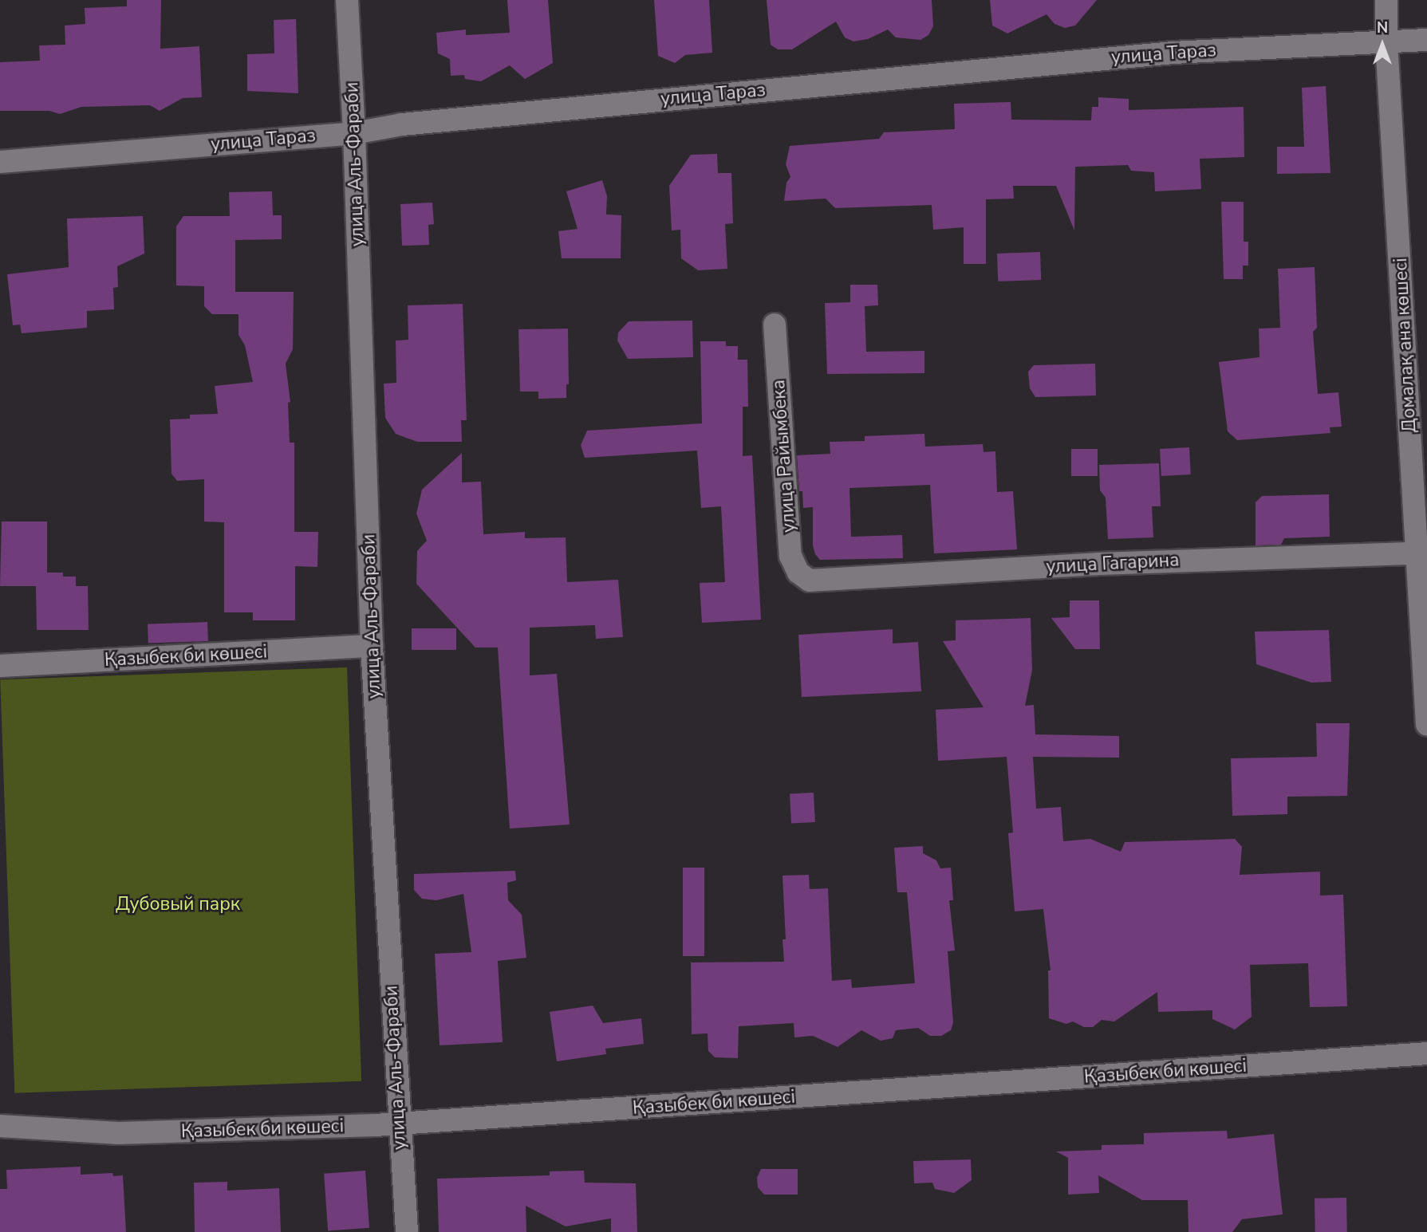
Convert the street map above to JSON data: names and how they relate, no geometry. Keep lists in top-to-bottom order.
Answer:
{
  "streets": {
    "street": [
      "улица Тараз",
      "улица Аль-Фараби",
      "Домалақ ана көшесі",
      "улица Райымбека",
      "улица Гагарина",
      "Қазыбек би көшесі"
    ]
  },
  "crossings": [
    ["улица Тараз", "улица Аль-Фараби"],
    ["улица Тараз", "Домалақ ана көшесі"],
    ["улица Аль-Фараби", "Қазыбек би көшесі"],
    ["Домалақ ана көшесі", "улица Гагарина"],
    ["улица Райымбека", "улица Гагарина"]
  ],
  "parks": ["Дубовый парк"],
  "north": "top"
}
